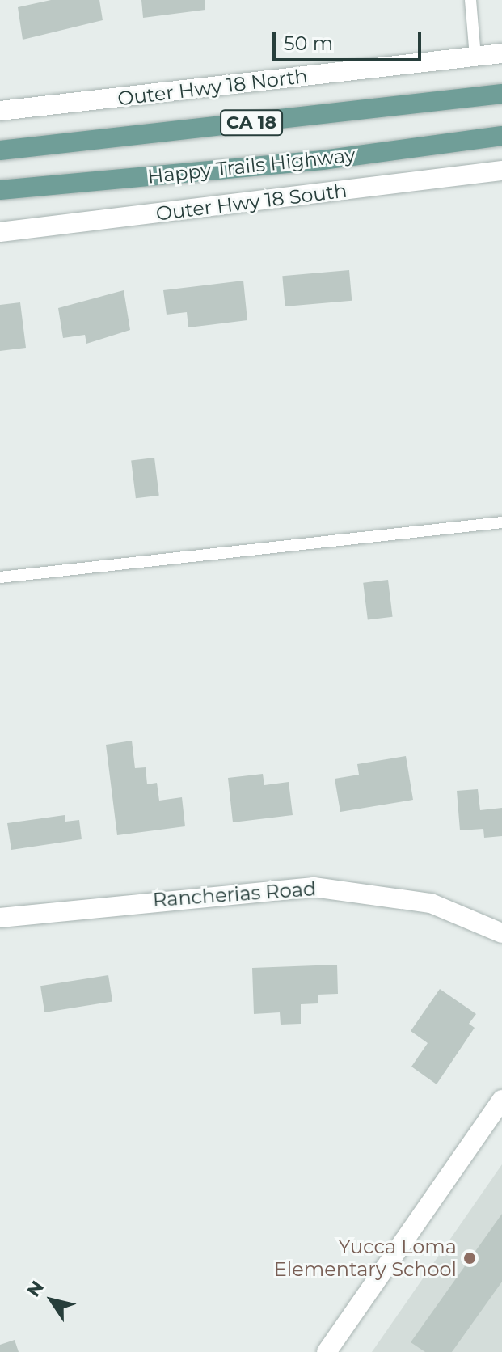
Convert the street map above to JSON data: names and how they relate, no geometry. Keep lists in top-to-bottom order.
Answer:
{
  "streets": {
    "main road": ["CA 18", "Happy Trails Highway"],
    "street": ["Outer Hwy 18 North", "Outer Hwy 18 South", "Rancherias Road"]
  },
  "places": ["Yucca Loma Elementary School"],
  "scale_bar": "50 m",
  "north": "top left"
}
